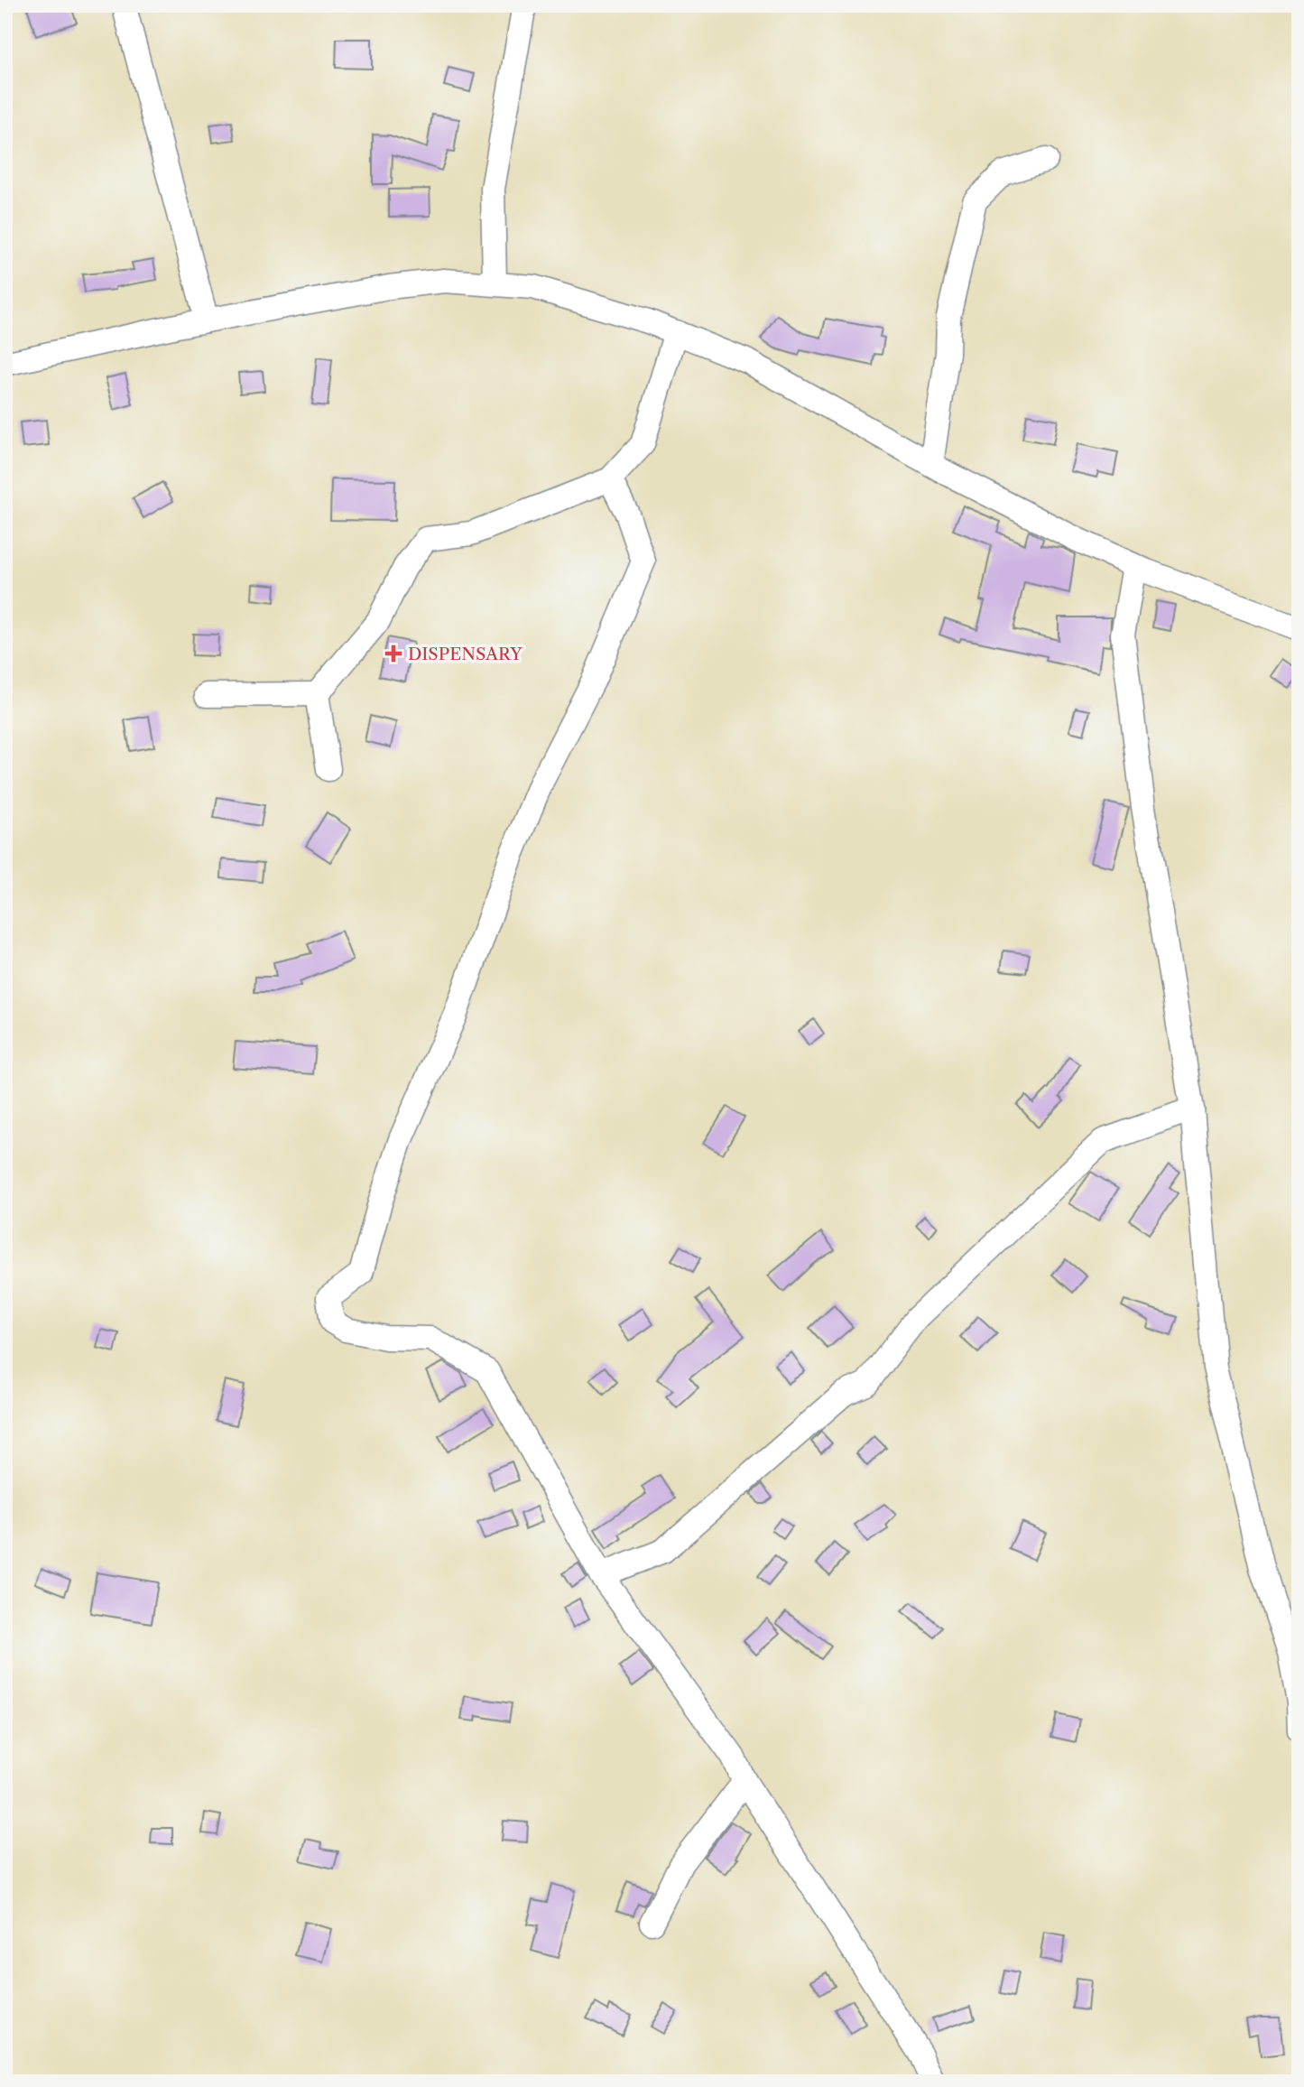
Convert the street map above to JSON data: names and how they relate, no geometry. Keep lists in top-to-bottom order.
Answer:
{
  "places": {
    "health": ["DISPENSARY"]
  }
}
